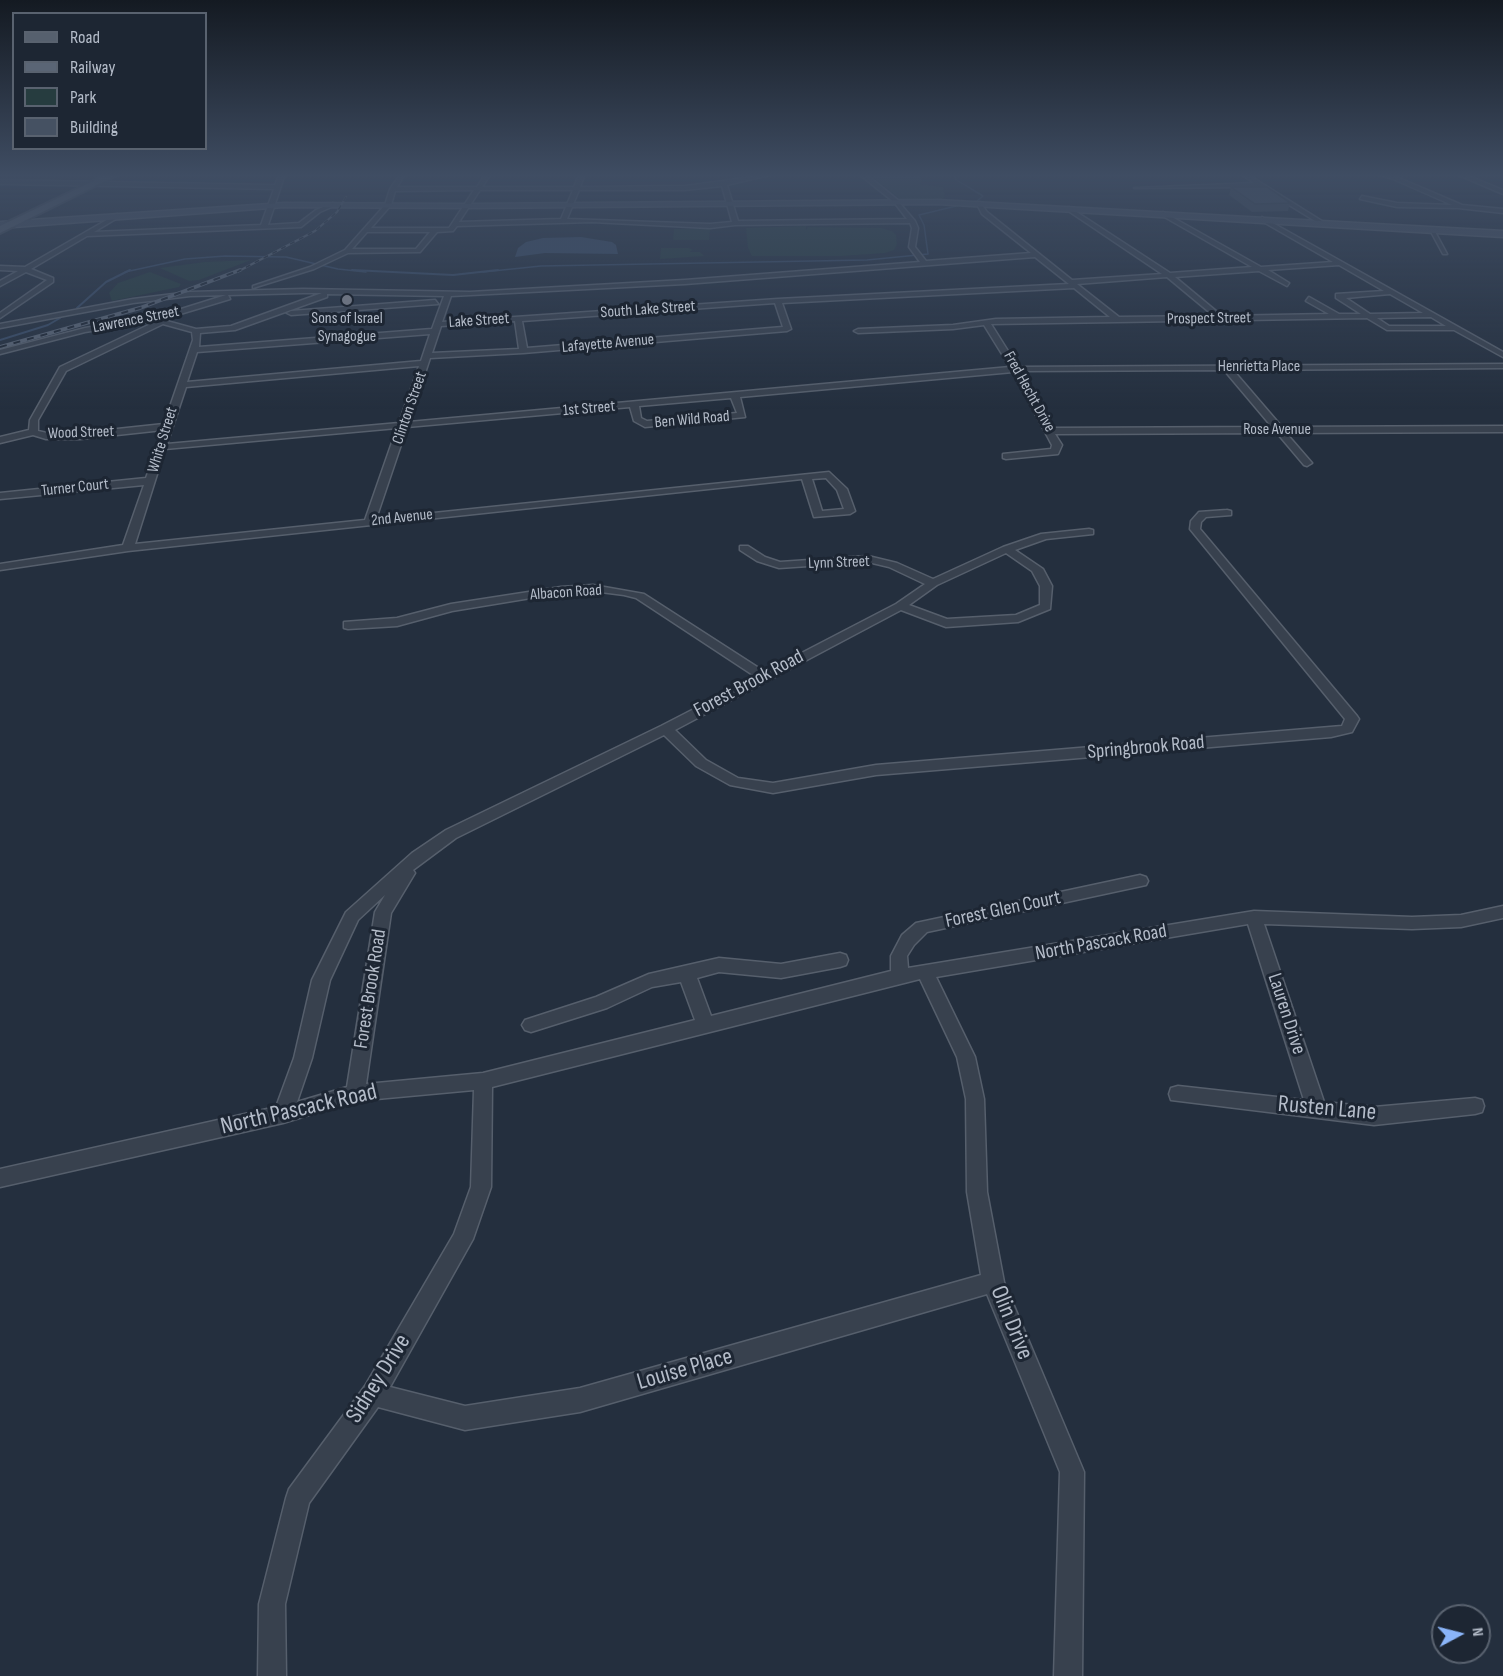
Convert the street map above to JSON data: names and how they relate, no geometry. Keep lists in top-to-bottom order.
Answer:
{
  "streets": {
    "street": [
      "South Lake Street",
      "Prospect Street",
      "Lawrence Street",
      "Lake Street",
      "Lafayette Avenue",
      "Henrietta Place",
      "Fred Hecht Drive",
      "Clinton Street",
      "1st Street",
      "Ben Wild Road",
      "Rose Avenue",
      "Wood Street",
      "White Street",
      "Turner Court",
      "2nd Avenue",
      "Lynn Street",
      "Albacon Road",
      "Forest Brook Road",
      "Springbrook Road",
      "Forest Glen Court",
      "North Pascack Road",
      "Lauren Drive",
      "Rusten Lane",
      "Olin Drive",
      "Louise Place",
      "Sidney Drive"
    ]
  },
  "crossings": [
    ["South Lake Street", "Lake Street"],
    ["South Lake Street", "Lafayette Avenue"],
    ["Prospect Street", "Fred Hecht Drive"],
    ["Lawrence Street", "Wood Street"],
    ["Lake Street", "Clinton Street"],
    ["Lake Street", "White Street"],
    ["Lafayette Avenue", "Clinton Street"],
    ["Lafayette Avenue", "White Street"],
    ["Henrietta Place", "Fred Hecht Drive"],
    ["Henrietta Place", "1st Street"],
    ["Fred Hecht Drive", "1st Street"],
    ["Fred Hecht Drive", "Rose Avenue"],
    ["Clinton Street", "1st Street"],
    ["Clinton Street", "2nd Avenue"],
    ["1st Street", "Ben Wild Road"],
    ["1st Street", "White Street"],
    ["Wood Street", "White Street"],
    ["White Street", "Turner Court"],
    ["White Street", "2nd Avenue"],
    ["Lynn Street", "Forest Brook Road"],
    ["Albacon Road", "Forest Brook Road"],
    ["Forest Brook Road", "Springbrook Road"],
    ["Forest Brook Road", "North Pascack Road"],
    ["Forest Glen Court", "North Pascack Road"],
    ["North Pascack Road", "Lauren Drive"],
    ["North Pascack Road", "Olin Drive"],
    ["North Pascack Road", "Sidney Drive"],
    ["Lauren Drive", "Rusten Lane"],
    ["Olin Drive", "Louise Place"],
    ["Louise Place", "Sidney Drive"]
  ],
  "places": ["Sons of Israel Synagogue"],
  "legend": [
    "Road",
    "Railway",
    "Park",
    "Building"
  ],
  "north": "right"
}
